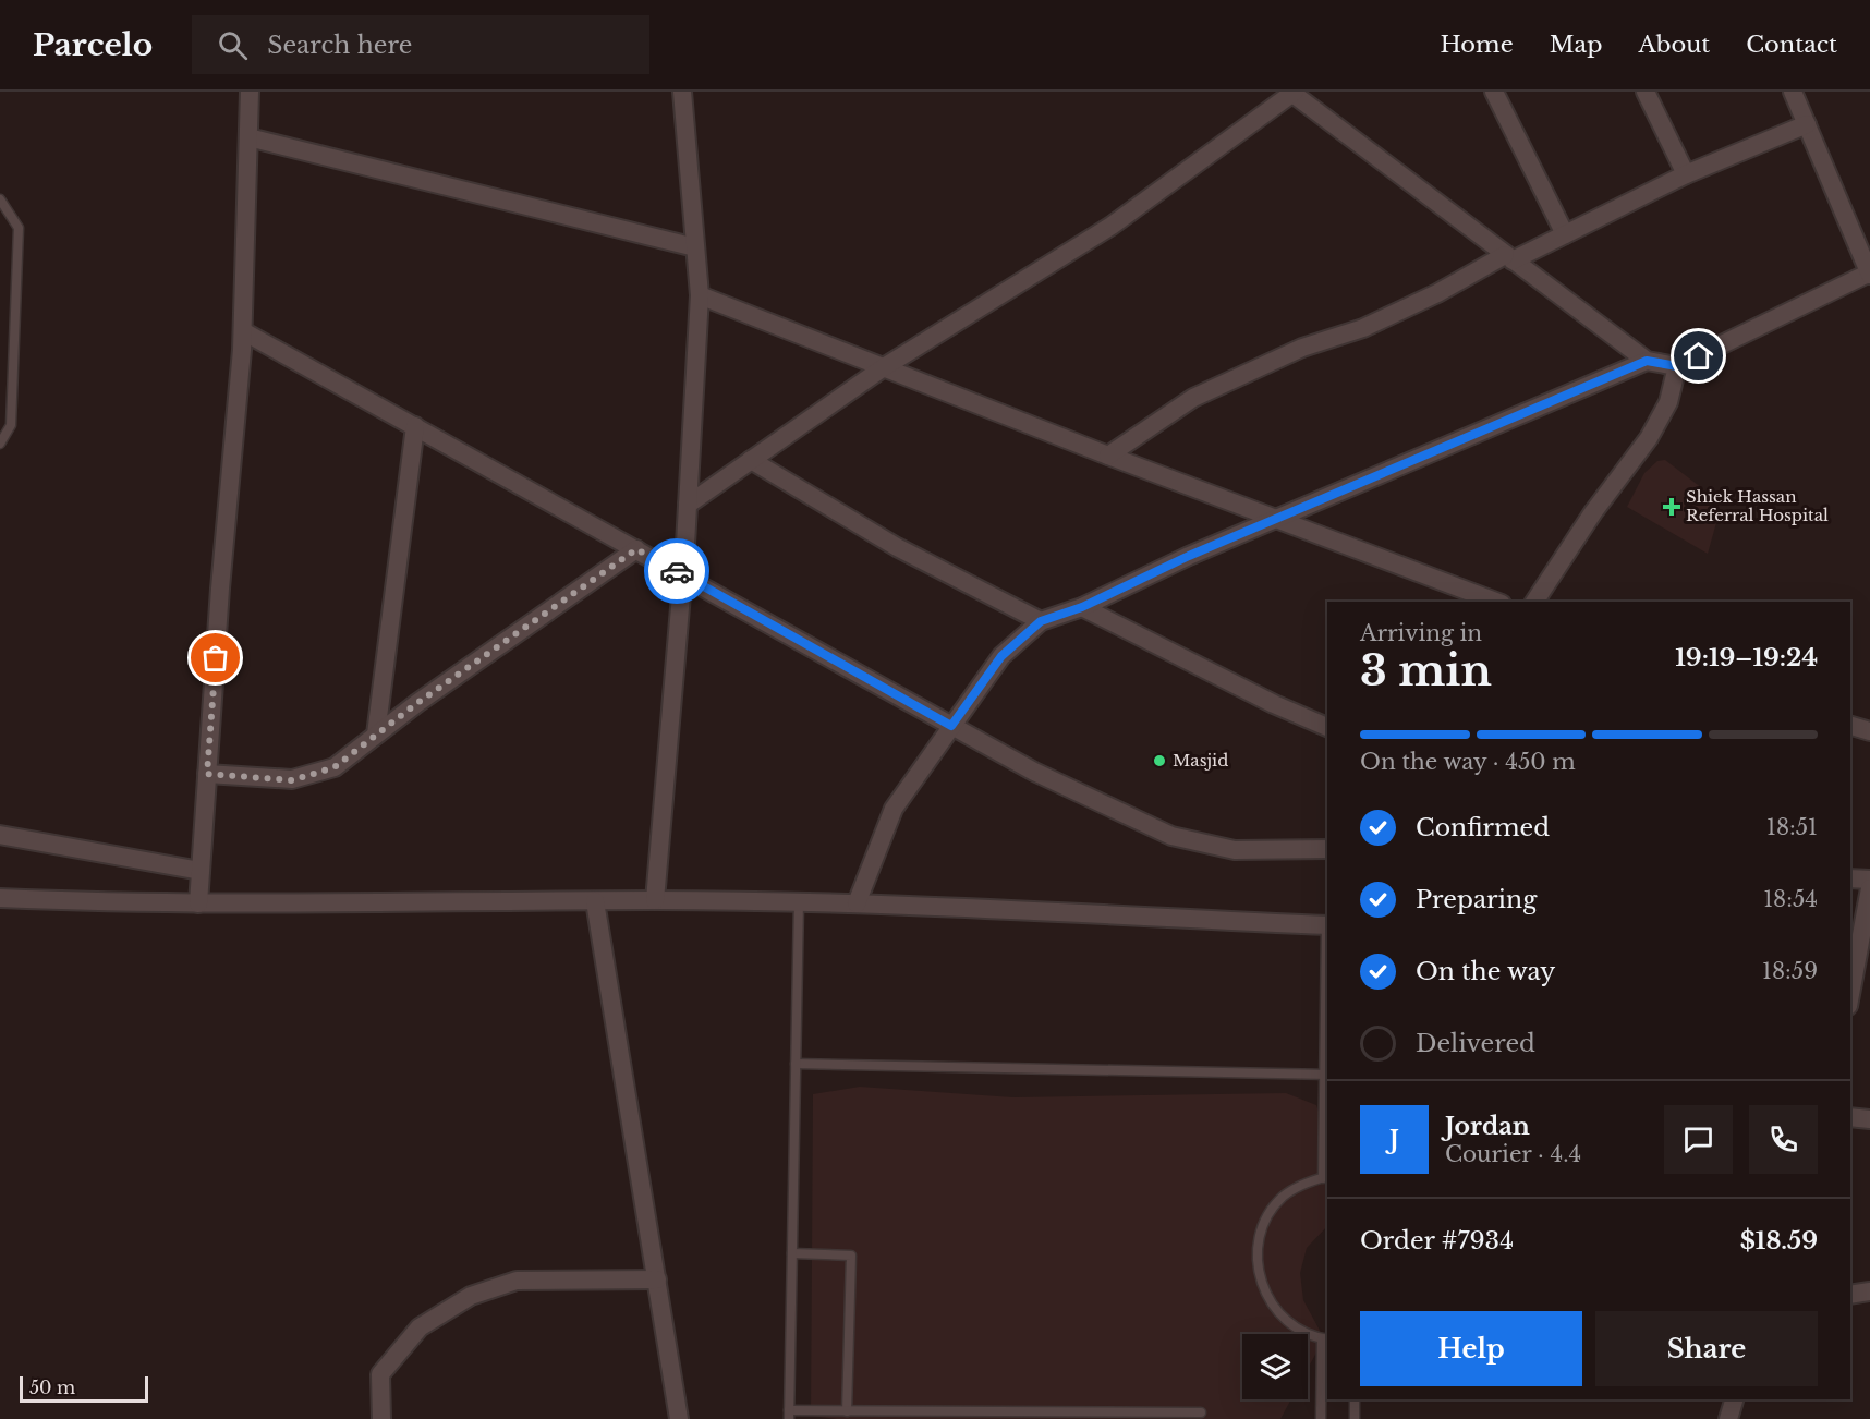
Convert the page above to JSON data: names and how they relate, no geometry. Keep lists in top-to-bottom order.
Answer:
{
  "places": {
    "health": ["Shiek Hassan Referral Hospital"],
    "other": ["Masjid"]
  },
  "scale_bar": "50 m",
  "page": {
    "header": "Parcelo",
    "search": "Search here",
    "nav": [
      "Home",
      "Map",
      "About",
      "Contact"
    ],
    "heading": ["3 min", "Arriving in", "19:19–19:24"],
    "panel": [
      "Jordan",
      "Courier · 4.4",
      "Order #7934",
      "$18.59"
    ],
    "bar": "On the way · 450 m",
    "list": [
      ["Confirmed", "18:51"],
      ["Preparing", "18:54"],
      ["On the way", "18:59"],
      "Delivered"
    ],
    "round": "J",
    "buttons": ["Help", "Share"],
    "scale": "50 m"
  }
}
